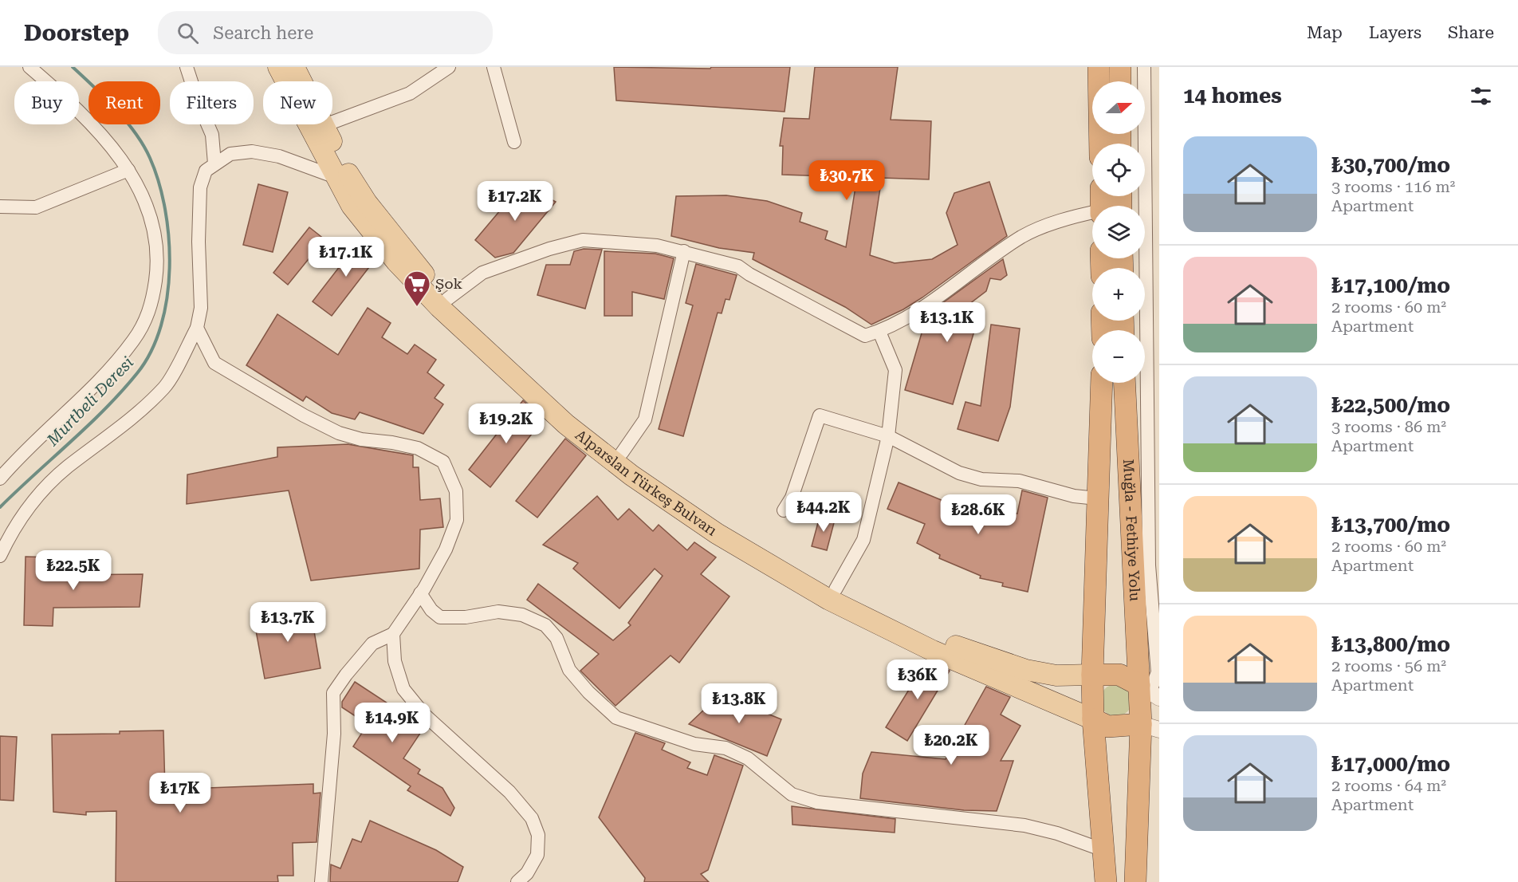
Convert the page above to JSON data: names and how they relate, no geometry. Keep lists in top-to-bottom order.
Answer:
{
  "streets": {
    "highway": ["Muğla - Fethiye Yolu"],
    "main road": ["Alparslan Türkeş Bulvarı"]
  },
  "crossings": [
    ["Alparslan Türkeş Bulvarı", "Muğla - Fethiye Yolu"]
  ],
  "water": ["Murtbeli Deresi"],
  "places": {
    "supermarket": ["Şok"]
  },
  "north": "right",
  "page": {
    "header": "Doorstep",
    "search": "Search here",
    "nav": ["Map", "Layers", "Share"],
    "heading": "14 homes",
    "map_buttons": ["+", "−"],
    "chip": [
      "Buy",
      "Rent",
      "Filters",
      "New"
    ],
    "list": [
      {
        "name": "₺30,700/mo",
        "note": "3 rooms · 116 m² · Apartment"
      },
      {
        "name": "₺17,100/mo",
        "note": "2 rooms · 60 m² · Apartment"
      },
      {
        "name": "₺22,500/mo",
        "note": "3 rooms · 86 m² · Apartment"
      },
      {
        "name": "₺13,700/mo",
        "note": "2 rooms · 60 m² · Apartment"
      },
      {
        "name": "₺13,800/mo",
        "note": "2 rooms · 56 m² · Apartment"
      },
      {
        "name": "₺17,000/mo",
        "note": "2 rooms · 64 m² · Apartment"
      }
    ],
    "price": [
      "₺30.7K",
      "₺17.2K",
      "₺17.1K",
      "₺13.1K",
      "₺19.2K",
      "₺44.2K",
      "₺28.6K",
      "₺22.5K",
      "₺13.7K",
      "₺36K",
      "₺13.8K",
      "₺14.9K",
      "₺20.2K",
      "₺17K"
    ]
  }
}
